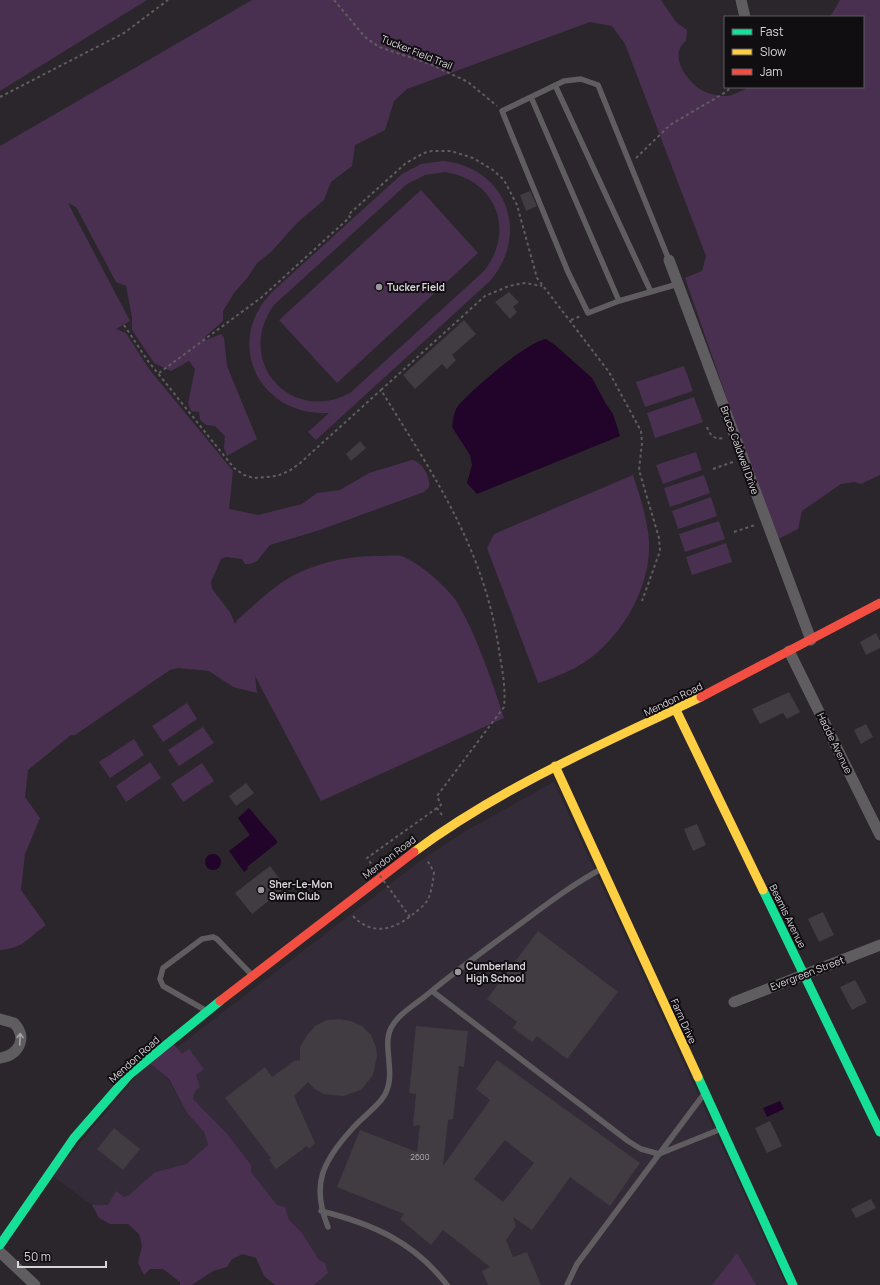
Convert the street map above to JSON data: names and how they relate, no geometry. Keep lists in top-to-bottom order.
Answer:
{
  "streets": {
    "main road": ["Mendon Road", "Beamis Avenue", "Farm Drive"],
    "street": ["Bruce Caldwell Drive", "Hadde Avenue", "Evergreen Street"],
    "path": ["Tucker Field Trail"]
  },
  "crossings": [
    ["Bruce Caldwell Drive", "Mendon Road"],
    ["Mendon Road", "Hadde Avenue"],
    ["Mendon Road", "Beamis Avenue"],
    ["Mendon Road", "Farm Drive"],
    ["Beamis Avenue", "Evergreen Street"]
  ],
  "places": ["Tucker Field", "Sher-Le-Mon Swim Club", "Cumberland High School"],
  "house_numbers": ["2600"],
  "legend": ["Fast", "Slow", "Jam"],
  "scale_bar": "50 m"
}
